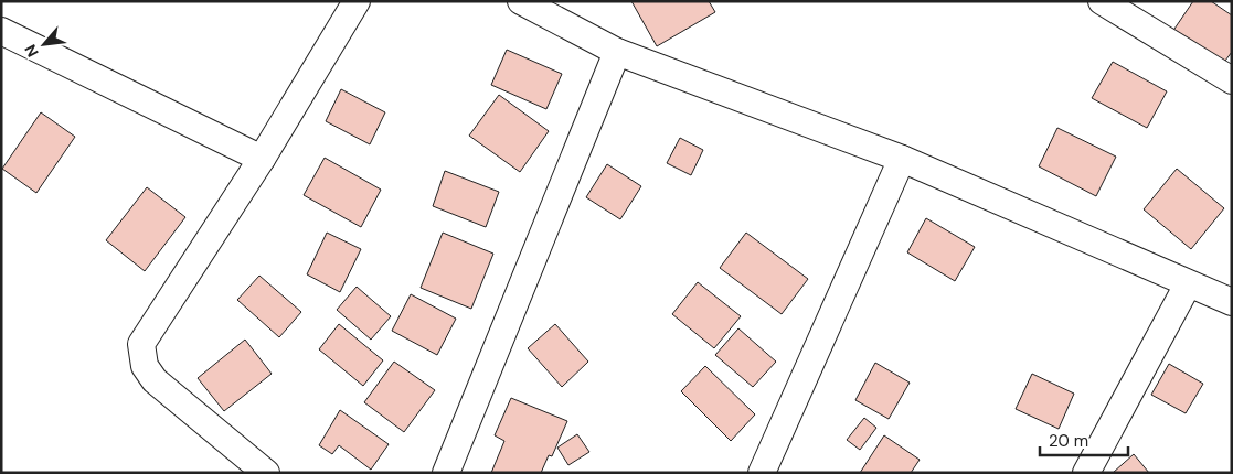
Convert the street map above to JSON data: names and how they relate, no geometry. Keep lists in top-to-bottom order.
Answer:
{
  "scale_bar": "20 m",
  "north": "bottom left"
}
